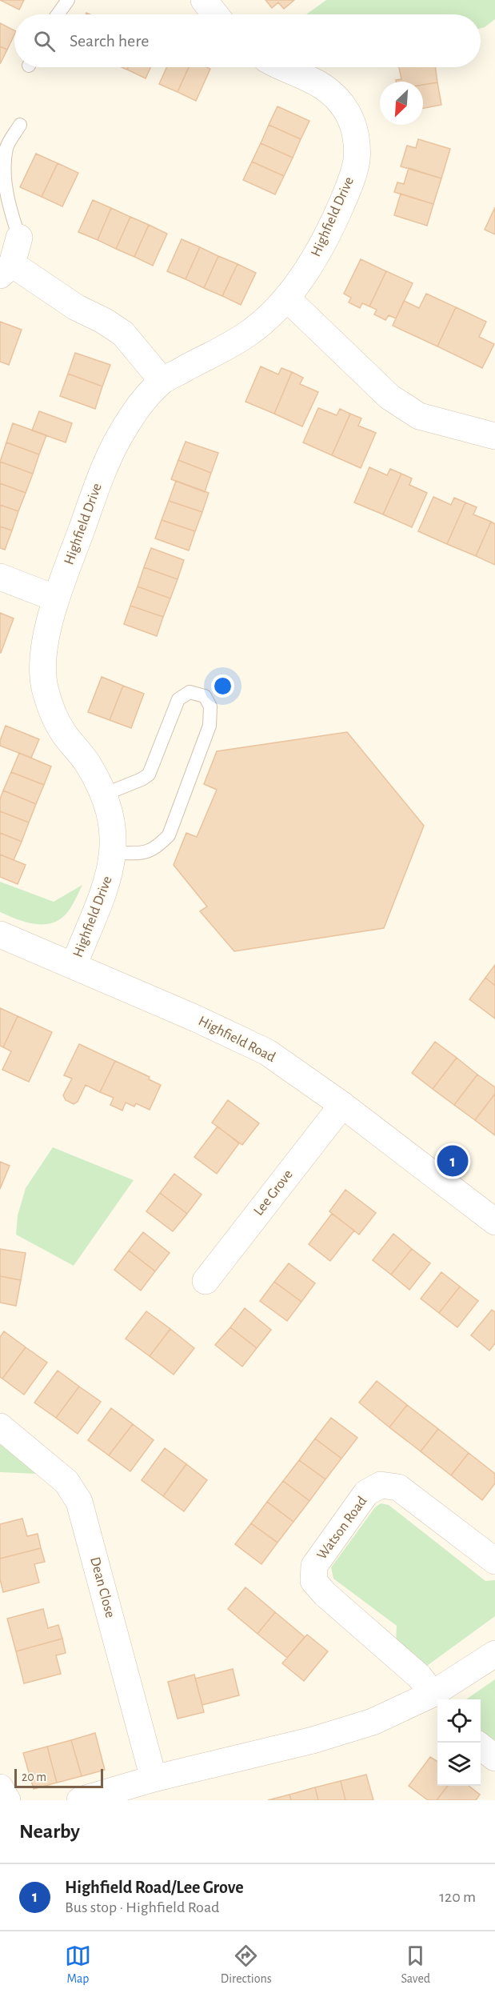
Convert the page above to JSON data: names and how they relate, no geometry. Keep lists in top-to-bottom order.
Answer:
{
  "streets": {
    "street": [
      "Highfield Drive",
      "Highfield Road",
      "Lee Grove",
      "Watson Road",
      "Dean Close"
    ]
  },
  "crossings": [
    ["Highfield Drive", "Highfield Road"],
    ["Highfield Road", "Lee Grove"]
  ],
  "scale_bar": "20 m",
  "north": "bottom left",
  "page": {
    "search": "Search here",
    "pins": "1",
    "scale": "20 m",
    "heading": "Nearby",
    "list": [
      {
        "mark": "1",
        "name": "Highfield Road/Lee Grove",
        "note": "Bus stop · Highfield Road",
        "value": "120 m"
      }
    ],
    "nav": ["Map", "Directions", "Saved"]
  }
}
